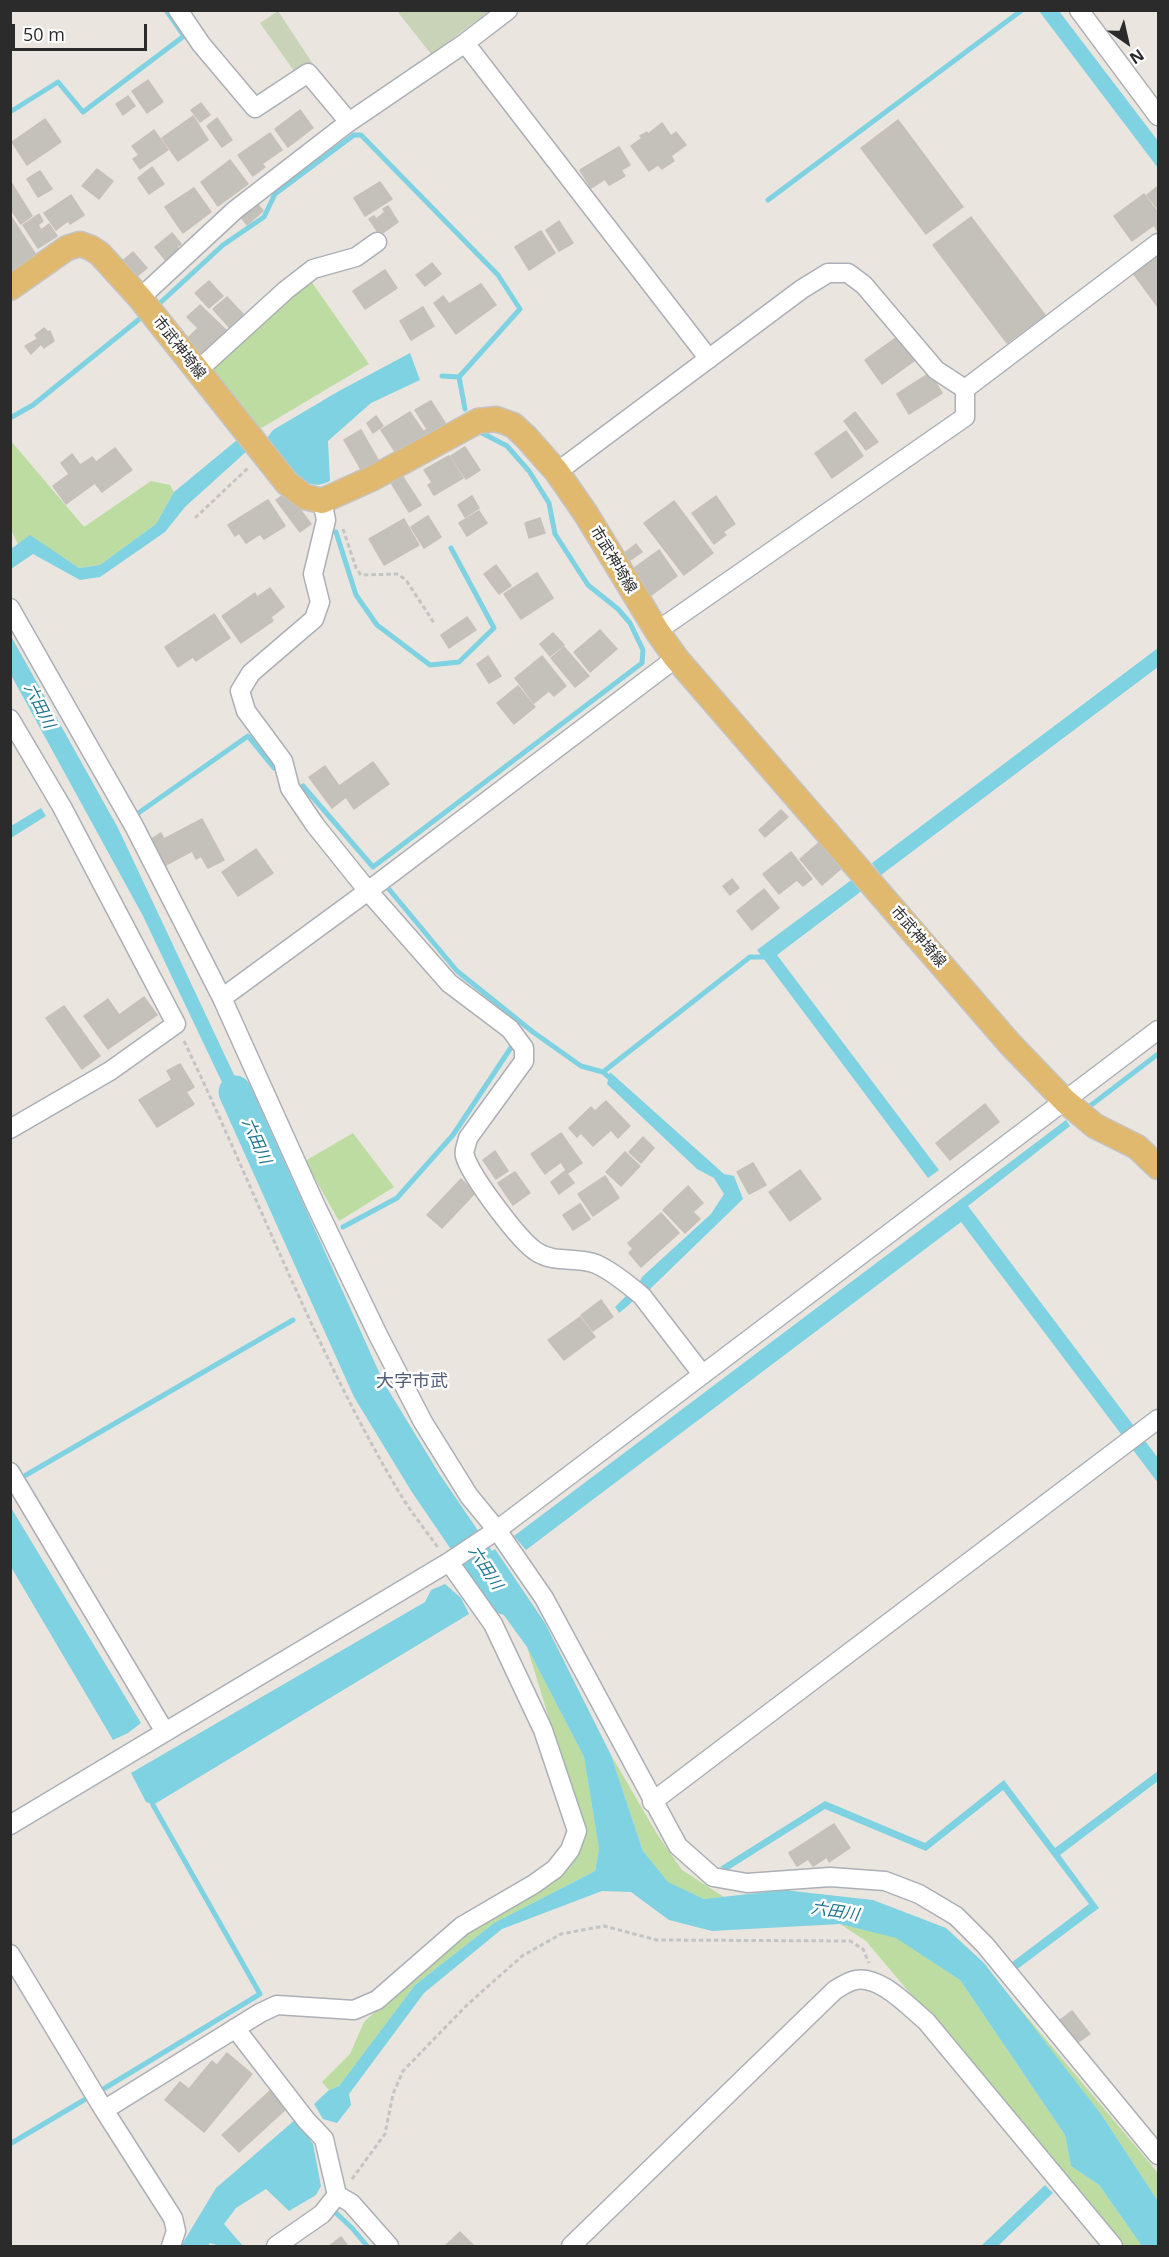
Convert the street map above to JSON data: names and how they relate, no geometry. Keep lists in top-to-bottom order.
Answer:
{
  "streets": {
    "main road": ["市武神埼線"]
  },
  "districts": ["大字市武"],
  "water": ["六田川"],
  "scale_bar": "50 m",
  "north": "bottom right"
}
